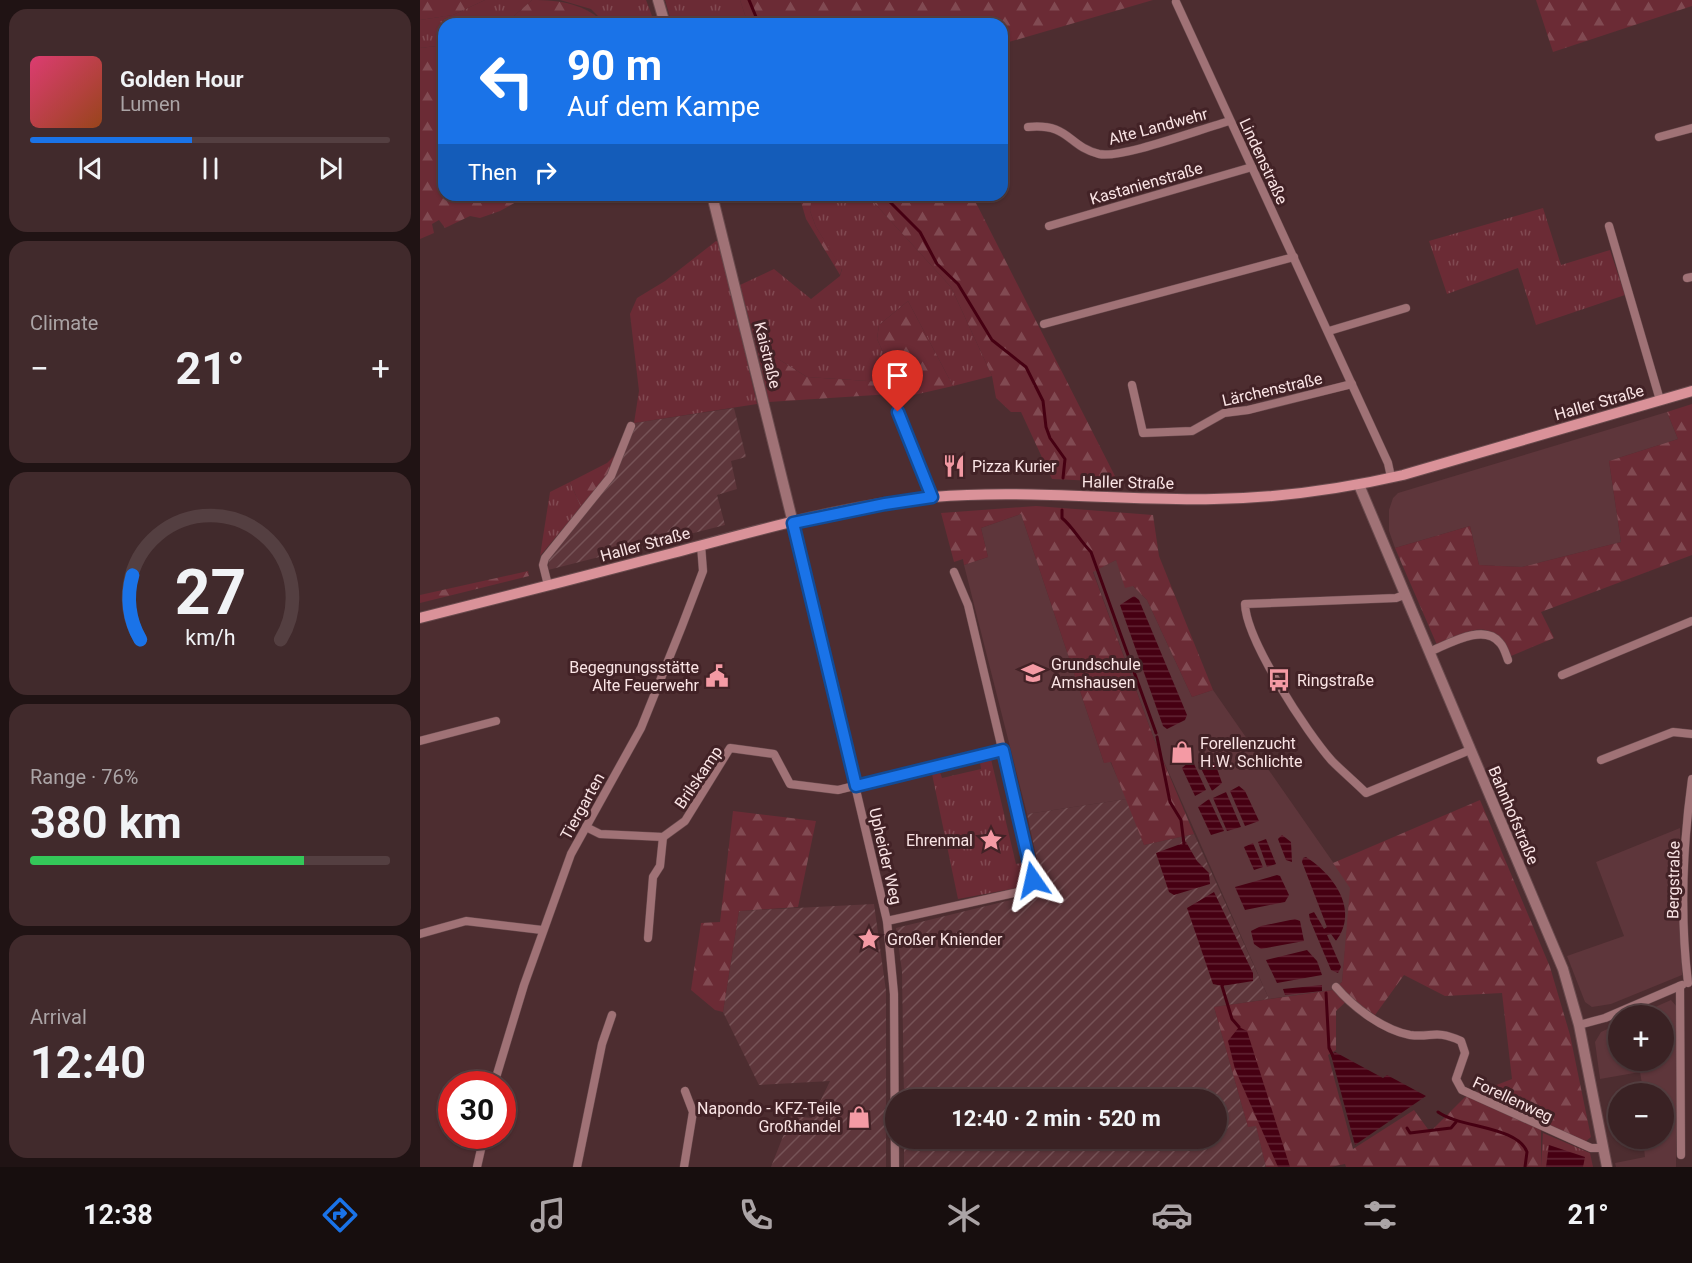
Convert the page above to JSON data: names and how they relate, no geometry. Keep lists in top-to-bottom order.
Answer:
{
  "streets": {
    "main road": ["Haller Straße"],
    "street": [
      "Alte Landwehr",
      "Lindenstraße",
      "Kastanienstraße",
      "Kaistraße",
      "Lärchenstraße",
      "Brilskamp",
      "Tiergarten",
      "Bahnhofstraße",
      "Upheider Weg",
      "Bergstraße",
      "Forellenweg"
    ]
  },
  "crossings": [
    ["Alte Landwehr", "Lindenstraße"],
    ["Lindenstraße", "Kastanienstraße"],
    ["Lindenstraße", "Lärchenstraße"],
    ["Lindenstraße", "Haller Straße"],
    ["Kaistraße", "Haller Straße"],
    ["Kaistraße", "Upheider Weg"],
    ["Haller Straße", "Tiergarten"],
    ["Haller Straße", "Bahnhofstraße"],
    ["Haller Straße", "Upheider Weg"],
    ["Brilskamp", "Upheider Weg"],
    ["Bahnhofstraße", "Forellenweg"]
  ],
  "places": {
    "restaurant": ["Pizza Kurier"],
    "school or university": ["Grundschule Amshausen"],
    "public building": ["Begegnungsstätte Alte Feuerwehr"],
    "bus stop": ["Ringstraße"],
    "shop": ["Forellenzucht H.W. Schlichte", "Napondo - KFZ-Teile Großhandel"],
    "place": ["Ehrenmal", "Großer Kniender"]
  },
  "page": {
    "turn": ["90 m", "Auf dem Kampe"],
    "song": ["Golden Hour", "Lumen"],
    "then": "Then",
    "tile": [
      "Climate",
      ["Range · 76%", "380 km"],
      ["Arrival", "12:40"]
    ],
    "heat": ["−", "21°", "+"],
    "map_buttons": ["+", "−"],
    "limit": "30",
    "trip": "12:40 · 2 min · 520 m",
    "tabs": ["12:38", "21°"],
    "gauge": ["27", "km/h"]
  }
}
